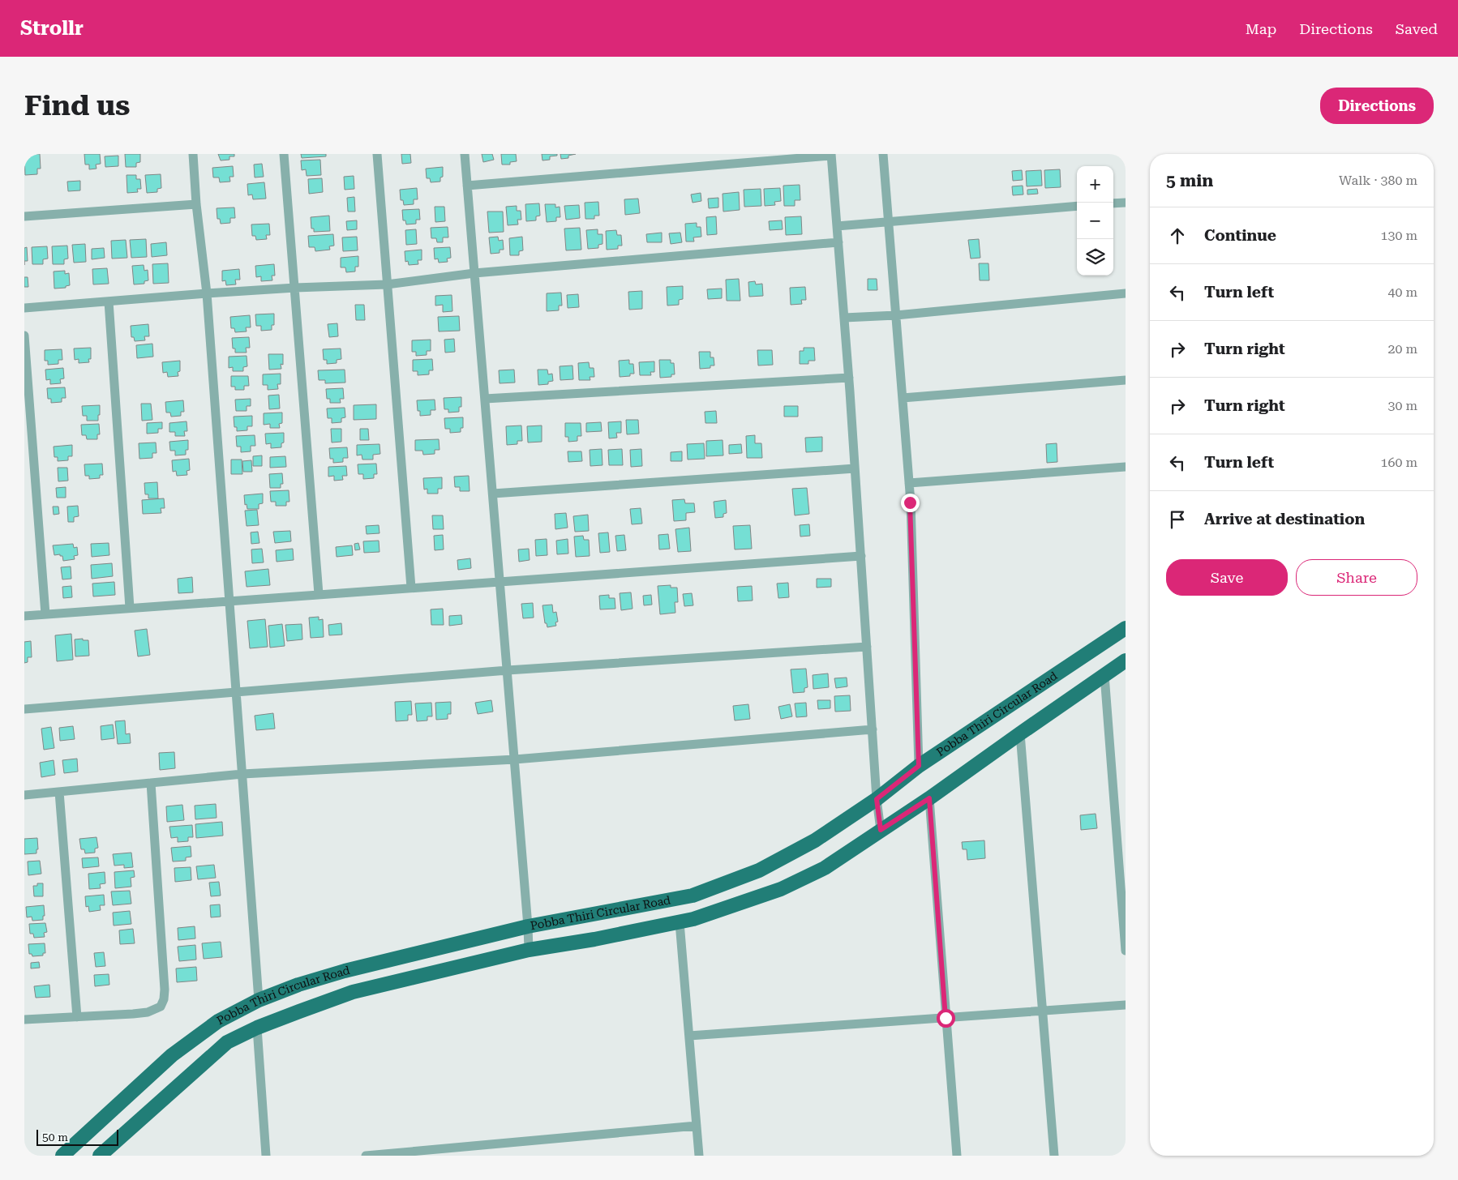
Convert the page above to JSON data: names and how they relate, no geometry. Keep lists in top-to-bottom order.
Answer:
{
  "streets": {
    "main road": ["Pobba Thiri Circular Road"]
  },
  "scale_bar": "50 m",
  "page": {
    "header": "Strollr",
    "nav": ["Map", "Directions", "Saved"],
    "buttons": [
      "Directions",
      ["Save", "Share"]
    ],
    "title": "Find us",
    "heading": ["5 min", "Walk · 380 m"],
    "map_buttons": ["+", "−"],
    "list": [
      ["Continue", "130 m"],
      ["Turn left", "40 m"],
      ["Turn right", "20 m"],
      ["Turn right", "30 m"],
      ["Turn left", "160 m"],
      "Arrive at destination"
    ],
    "scale": "50 m"
  }
}
